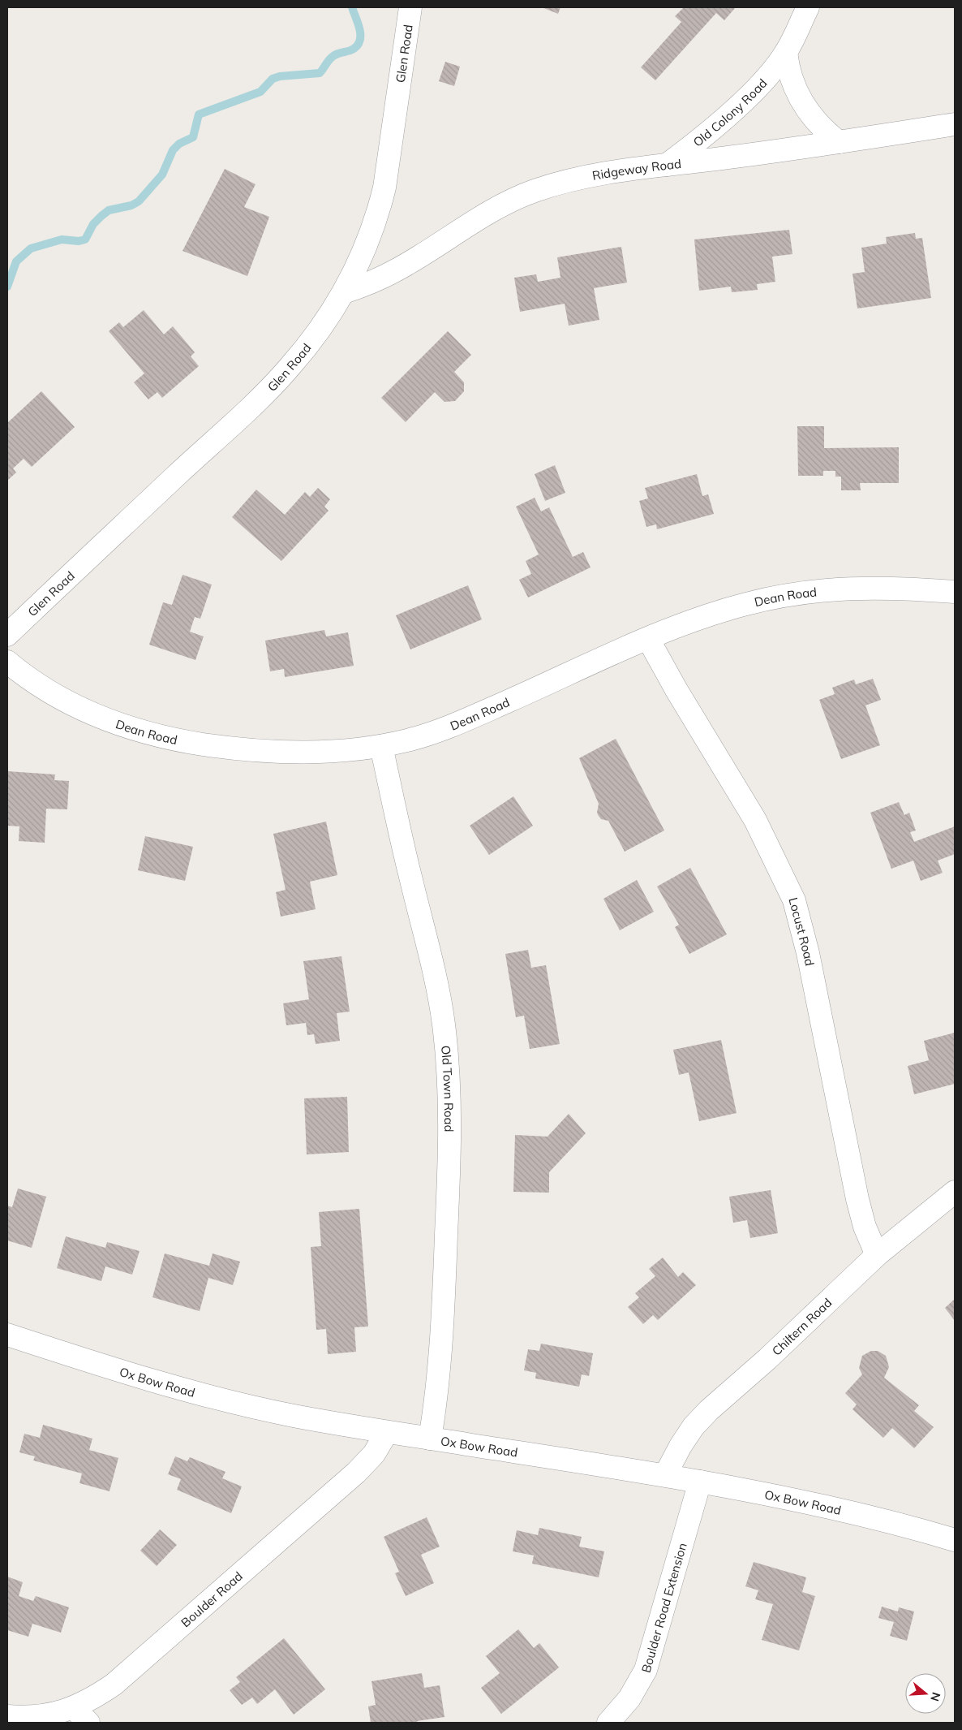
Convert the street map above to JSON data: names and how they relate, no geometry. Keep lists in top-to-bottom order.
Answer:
{
  "streets": {
    "street": [
      "Glen Road",
      "Old Colony Road",
      "Ridgeway Road",
      "Dean Road",
      "Locust Road",
      "Old Town Road",
      "Chiltern Road",
      "Ox Bow Road",
      "Boulder Road",
      "Boulder Road Extension"
    ]
  },
  "crossings": [
    ["Glen Road", "Ridgeway Road"],
    ["Old Colony Road", "Ridgeway Road"],
    ["Dean Road", "Locust Road"],
    ["Dean Road", "Old Town Road"],
    ["Locust Road", "Chiltern Road"],
    ["Old Town Road", "Ox Bow Road"],
    ["Chiltern Road", "Ox Bow Road"],
    ["Ox Bow Road", "Boulder Road"],
    ["Ox Bow Road", "Boulder Road Extension"]
  ],
  "north": "right"
}
